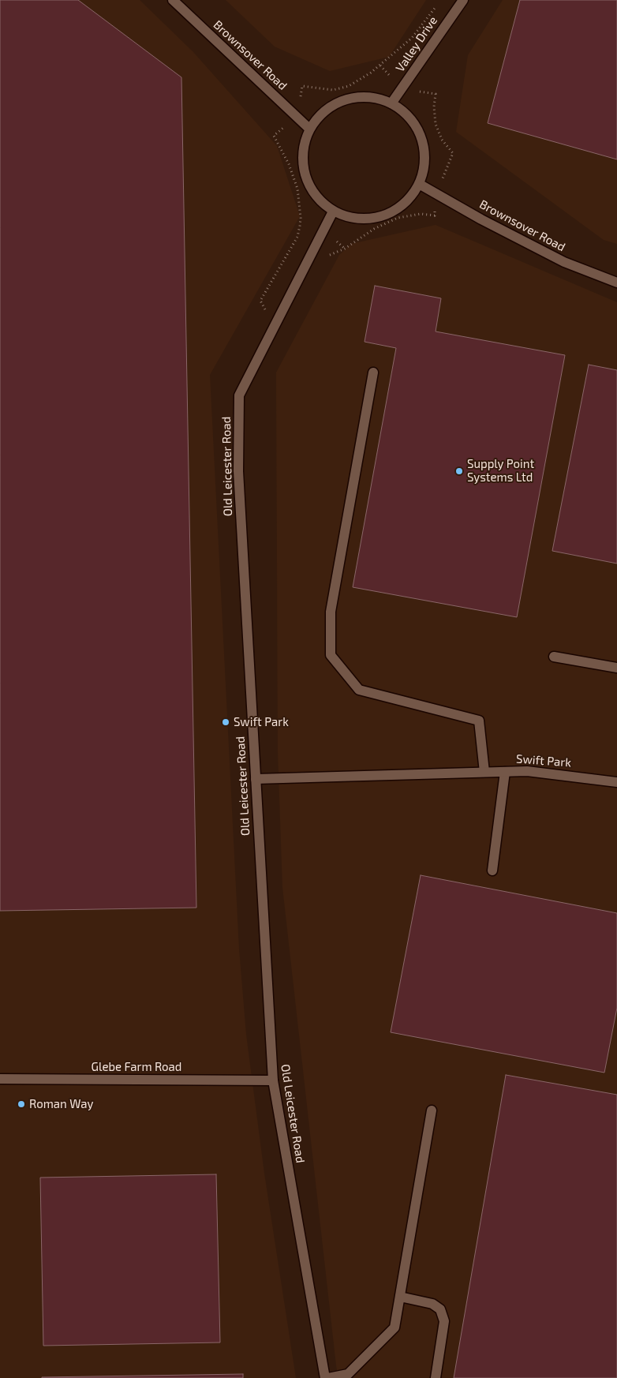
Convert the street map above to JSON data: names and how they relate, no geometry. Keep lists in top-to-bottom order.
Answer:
{
  "streets": {
    "street": [
      "Valley Drive",
      "Brownsover Road",
      "Old Leicester Road",
      "Swift Park",
      "Glebe Farm Road"
    ]
  },
  "crossings": [
    ["Valley Drive", "Brownsover Road"],
    ["Valley Drive", "Old Leicester Road"],
    ["Brownsover Road", "Old Leicester Road"],
    ["Old Leicester Road", "Swift Park"],
    ["Old Leicester Road", "Glebe Farm Road"]
  ],
  "places": ["Supply Point Systems Ltd", "Swift Park", "Roman Way"]
}
